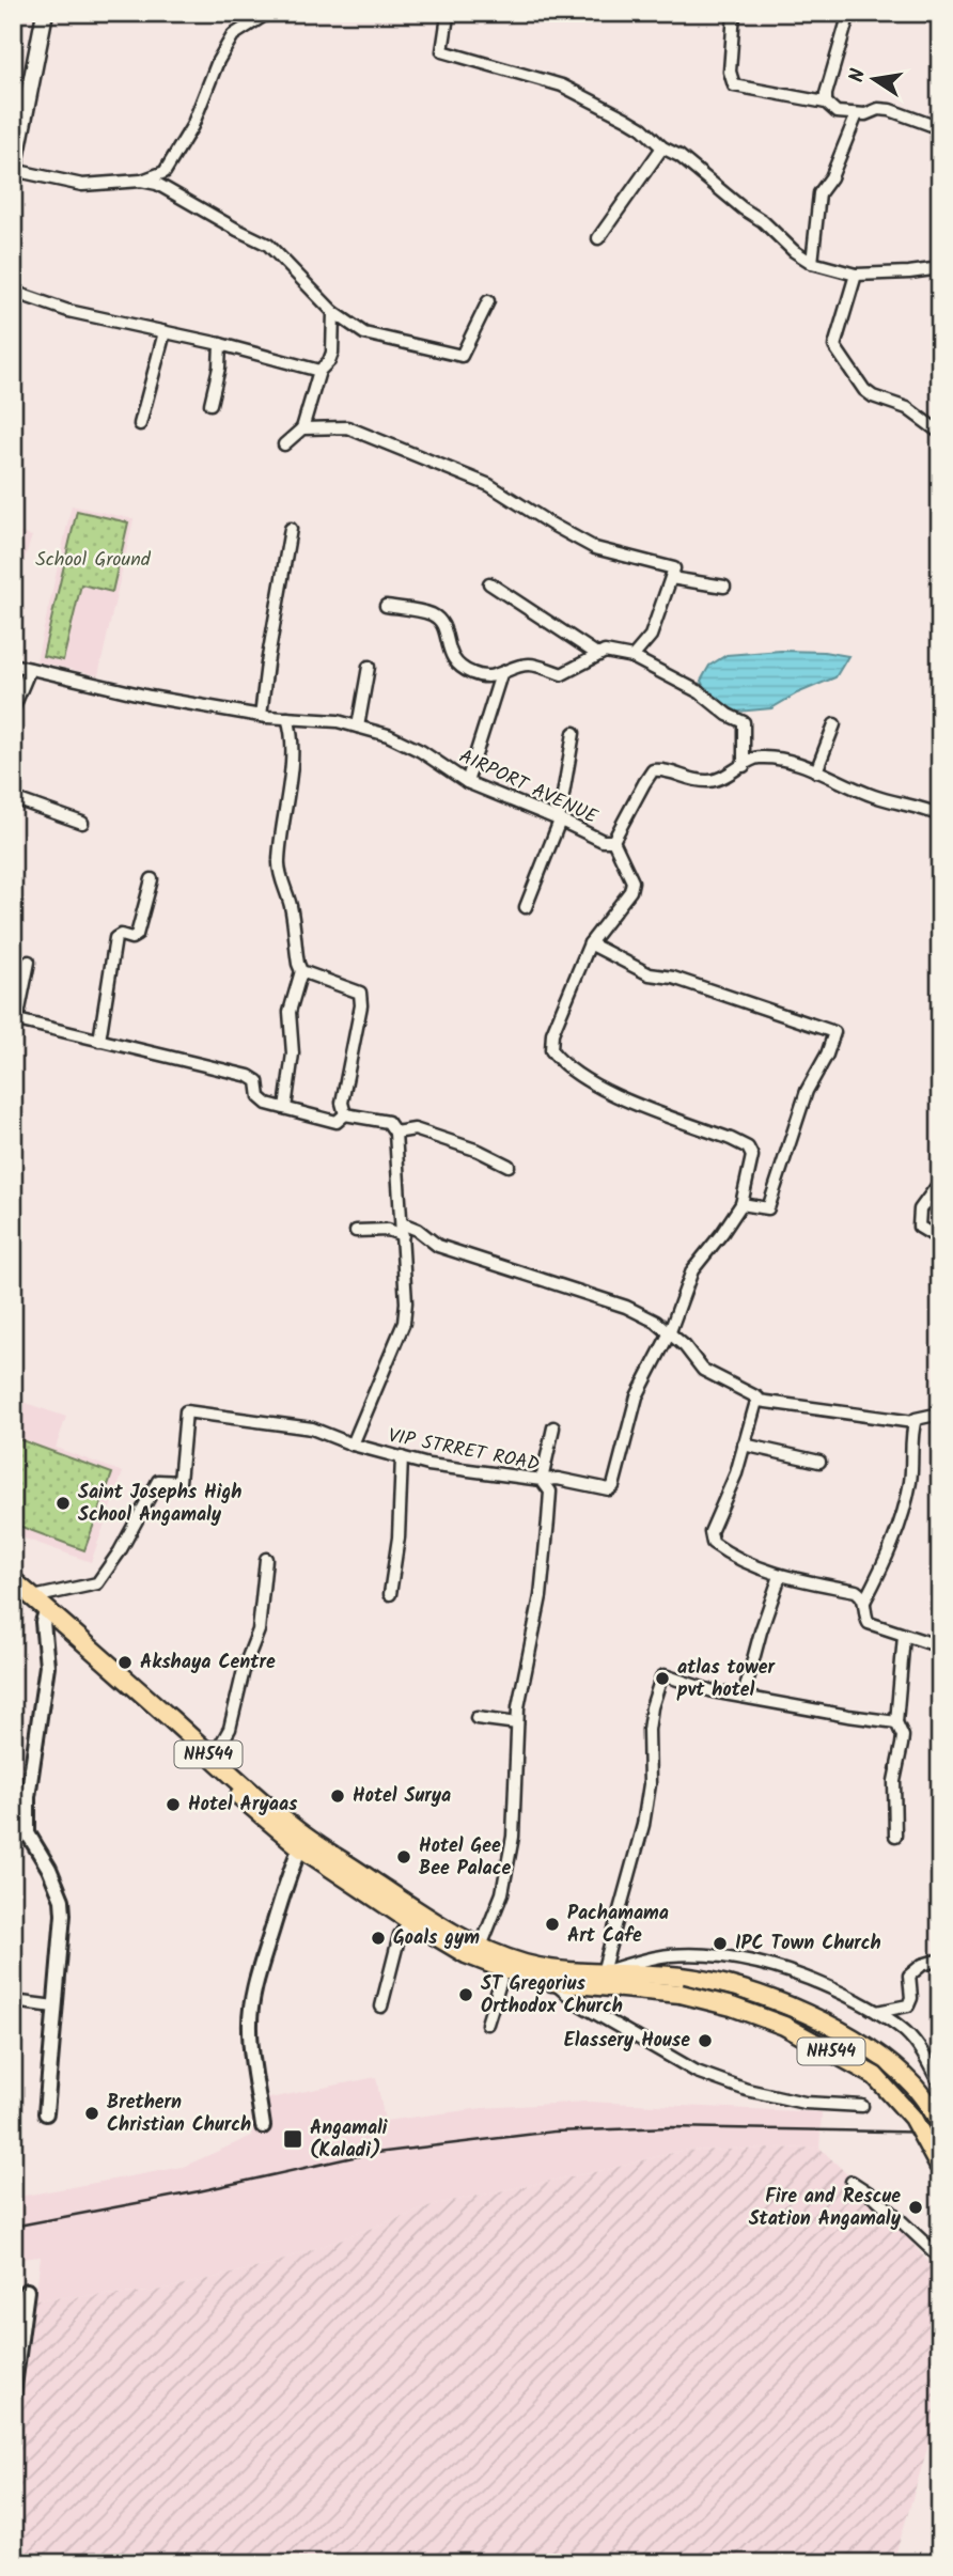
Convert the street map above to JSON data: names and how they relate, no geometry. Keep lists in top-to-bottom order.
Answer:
{
  "streets": {
    "highway": ["NH544"],
    "street": ["AIRPORT AVENUE", "VIP STRRET ROAD"]
  },
  "crossings": [
    ["VIP STRRET ROAD", "NH544"]
  ],
  "parks": ["School Ground"],
  "places": {
    "other": [
      "Saint Josephs High School Angamaly",
      "Akshaya Centre",
      "atlas tower pvt hotel",
      "Hotel Surya",
      "Hotel Aryaas",
      "Hotel Gee Bee Palace",
      "Pachamama Art Cafe",
      "Goals gym",
      "IPC Town Church",
      "ST Gregorius Orthodox Church",
      "Elassery House",
      "Brethern Christian Church",
      "Fire and Rescue Station Angamaly"
    ],
    "transit": ["Angamali (Kaladi)"]
  },
  "north": "left"
}
